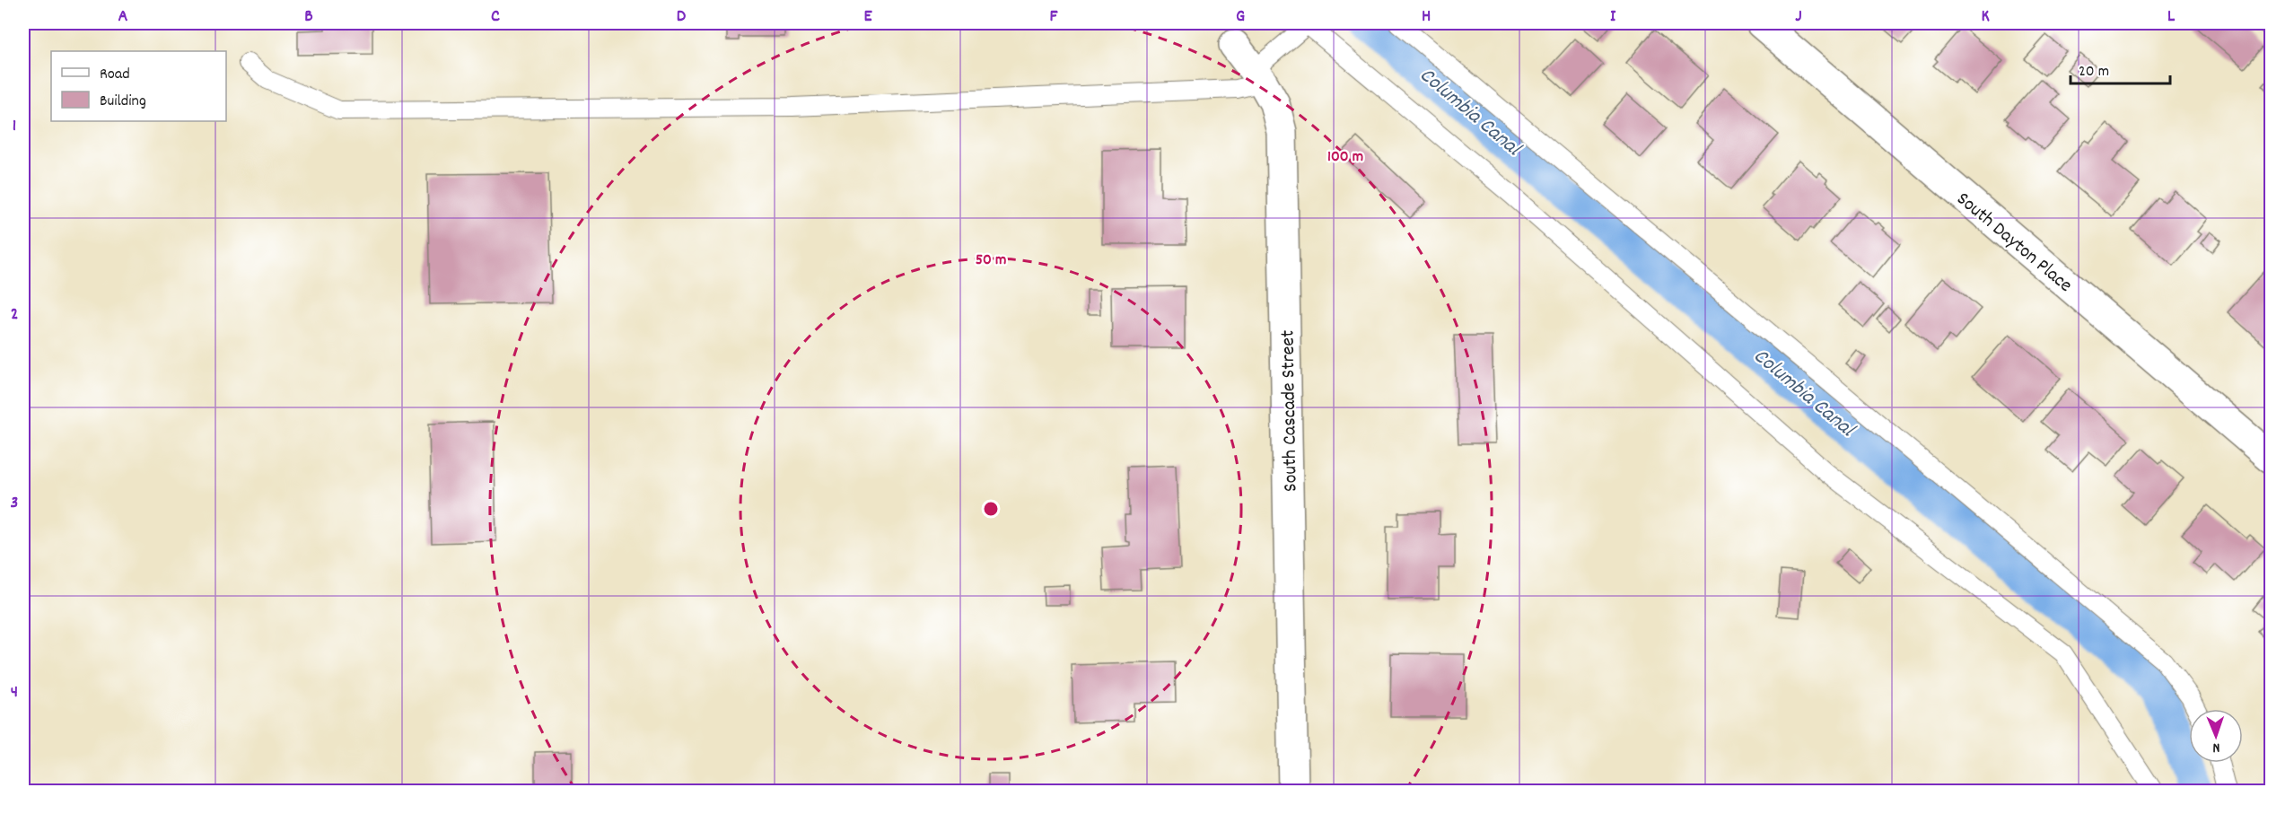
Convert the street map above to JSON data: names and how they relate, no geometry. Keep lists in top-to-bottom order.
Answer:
{
  "streets": {
    "street": ["South Dayton Place", "South Cascade Street"]
  },
  "water": ["Columbia Canal"],
  "legend": ["Road", "Building"],
  "scale_bar": "20 m",
  "north": "bottom",
  "grid": {
    "columns": [
      "A",
      "B",
      "C",
      "D",
      "E",
      "F",
      "G",
      "H",
      "I",
      "J",
      "K",
      "L"
    ],
    "rows": [
      "1",
      "2",
      "3",
      "4"
    ]
  },
  "rings": ["100 m", "50 m"]
}
